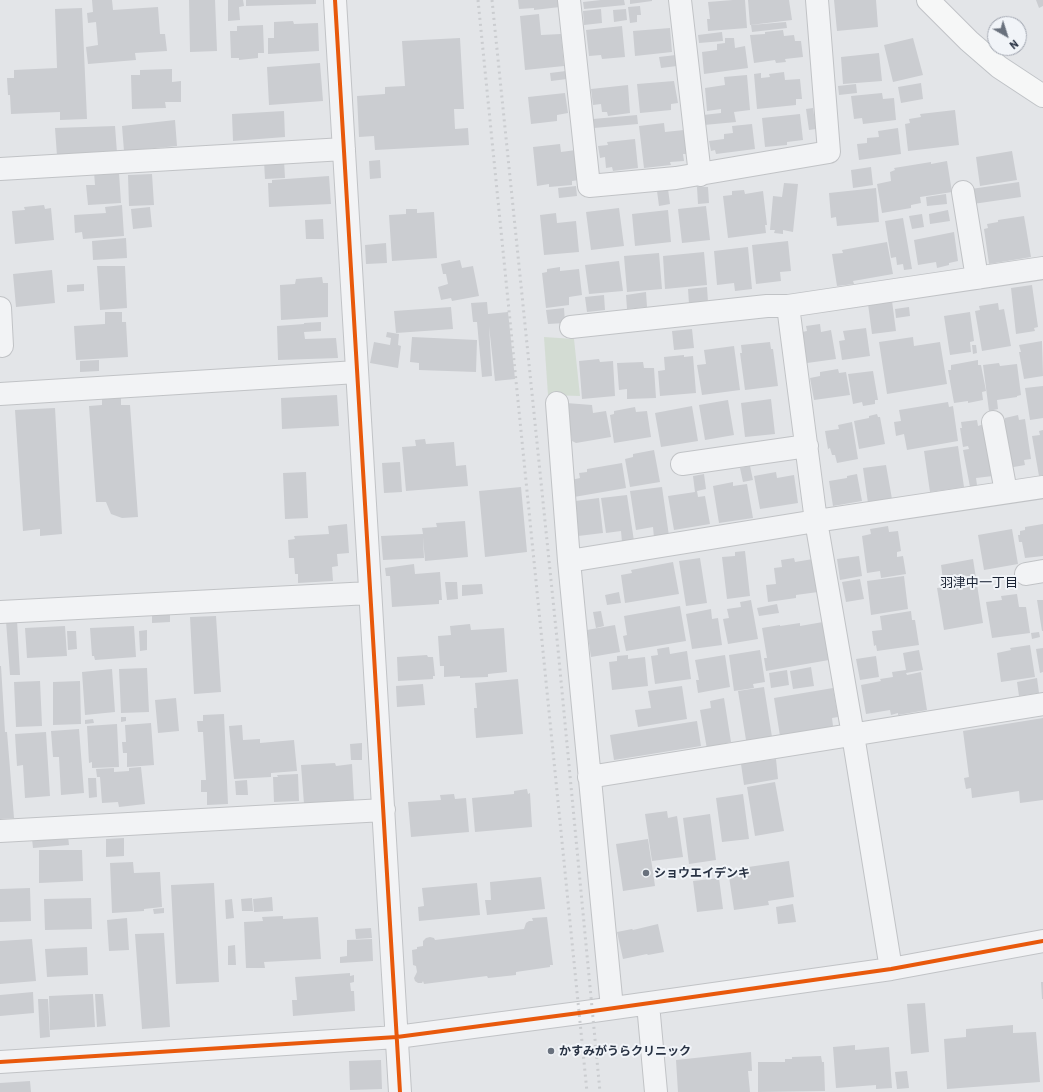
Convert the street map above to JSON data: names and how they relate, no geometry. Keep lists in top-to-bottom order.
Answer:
{
  "districts": ["羽津中一丁目"],
  "places": ["ショウエイデンキ", "かすみがうらクリニック"],
  "north": "bottom right"
}
